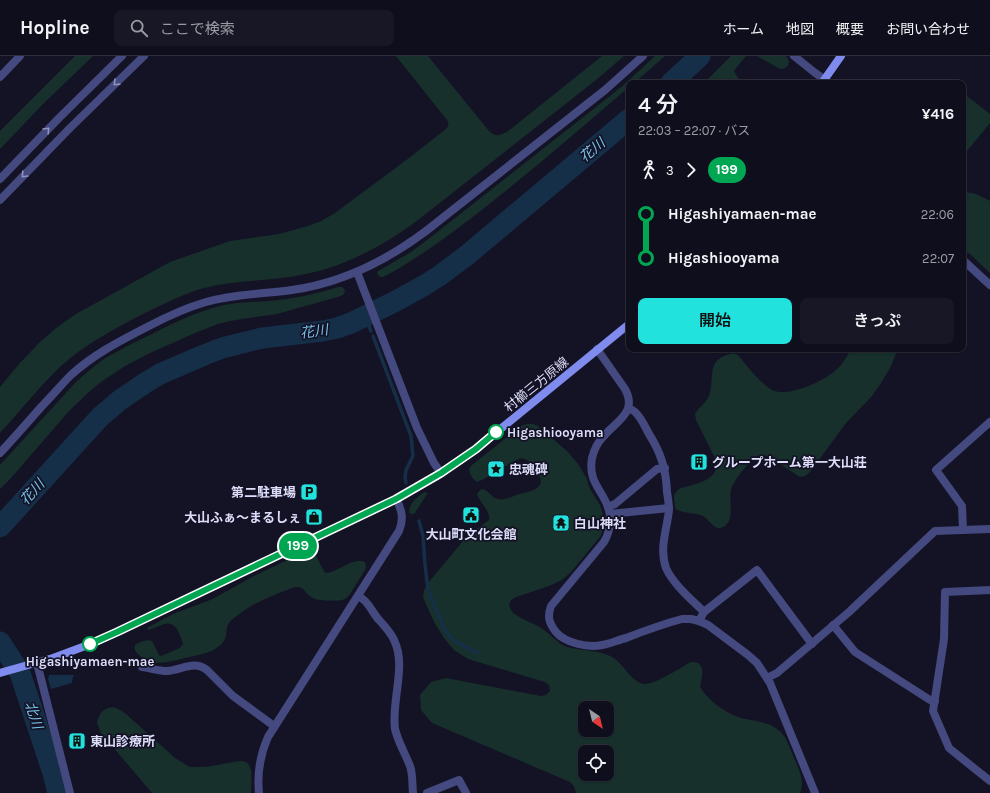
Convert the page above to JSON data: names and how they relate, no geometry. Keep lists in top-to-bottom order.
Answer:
{
  "streets": {
    "main road": ["村櫛三方原線"]
  },
  "water": ["花川", "北川"],
  "places": {
    "other": ["Higashiooyama", "Higashiyamaen-mae"],
    "building": ["グループホーム第一大山荘", "東山診療所"],
    "place": ["忠魂碑"],
    "parking": ["第二駐車場"],
    "public building": ["大山町文化会館"],
    "shop": ["大山ふぁ～まるしぇ"],
    "temple": ["白山神社"]
  },
  "lines": ["bus line 199"],
  "north": "bottom right",
  "page": {
    "header": "Hopline",
    "search": "ここで検索",
    "nav": [
      "ホーム",
      "地図",
      "概要",
      "お問い合わせ"
    ],
    "on_map": "199",
    "heading": ["4 分", "22:03 – 22:07 · バス", "¥416"],
    "legs": ["3", "199"],
    "list": [
      {
        "name": "Higashiyamaen-mae",
        "value": "22:06"
      },
      {
        "name": "Higashiooyama",
        "value": "22:07"
      }
    ],
    "buttons": ["開始", "きっぷ"]
  }
}
